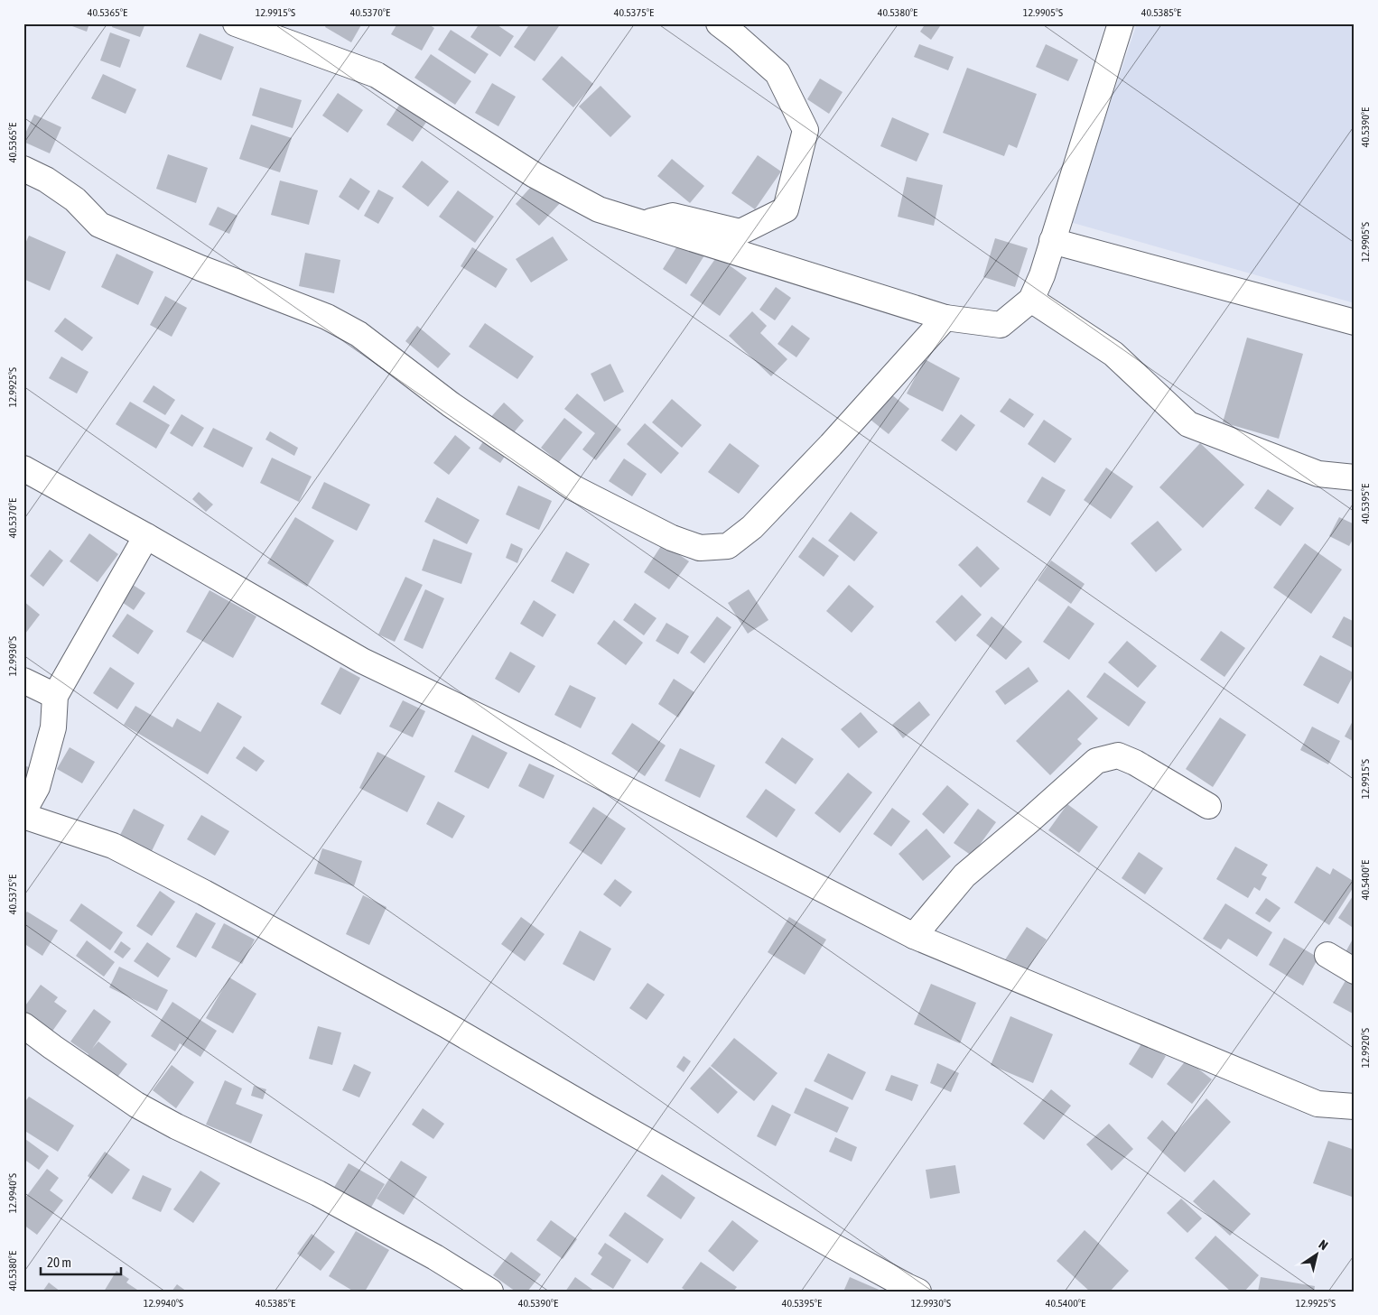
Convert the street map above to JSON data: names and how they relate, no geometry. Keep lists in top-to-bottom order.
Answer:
{
  "scale_bar": "20 m",
  "north": "top right",
  "coordinates": [
    "40.5365°E",
    "12.9915°S",
    "40.5370°E",
    "40.5375°E",
    "40.5380°E",
    "12.9905°S",
    "40.5385°E",
    "40.5390°E",
    "12.9925°S",
    "40.5395°E",
    "12.9930°S",
    "40.5400°E",
    "12.9920°S",
    "12.9940°S"
  ]
}
